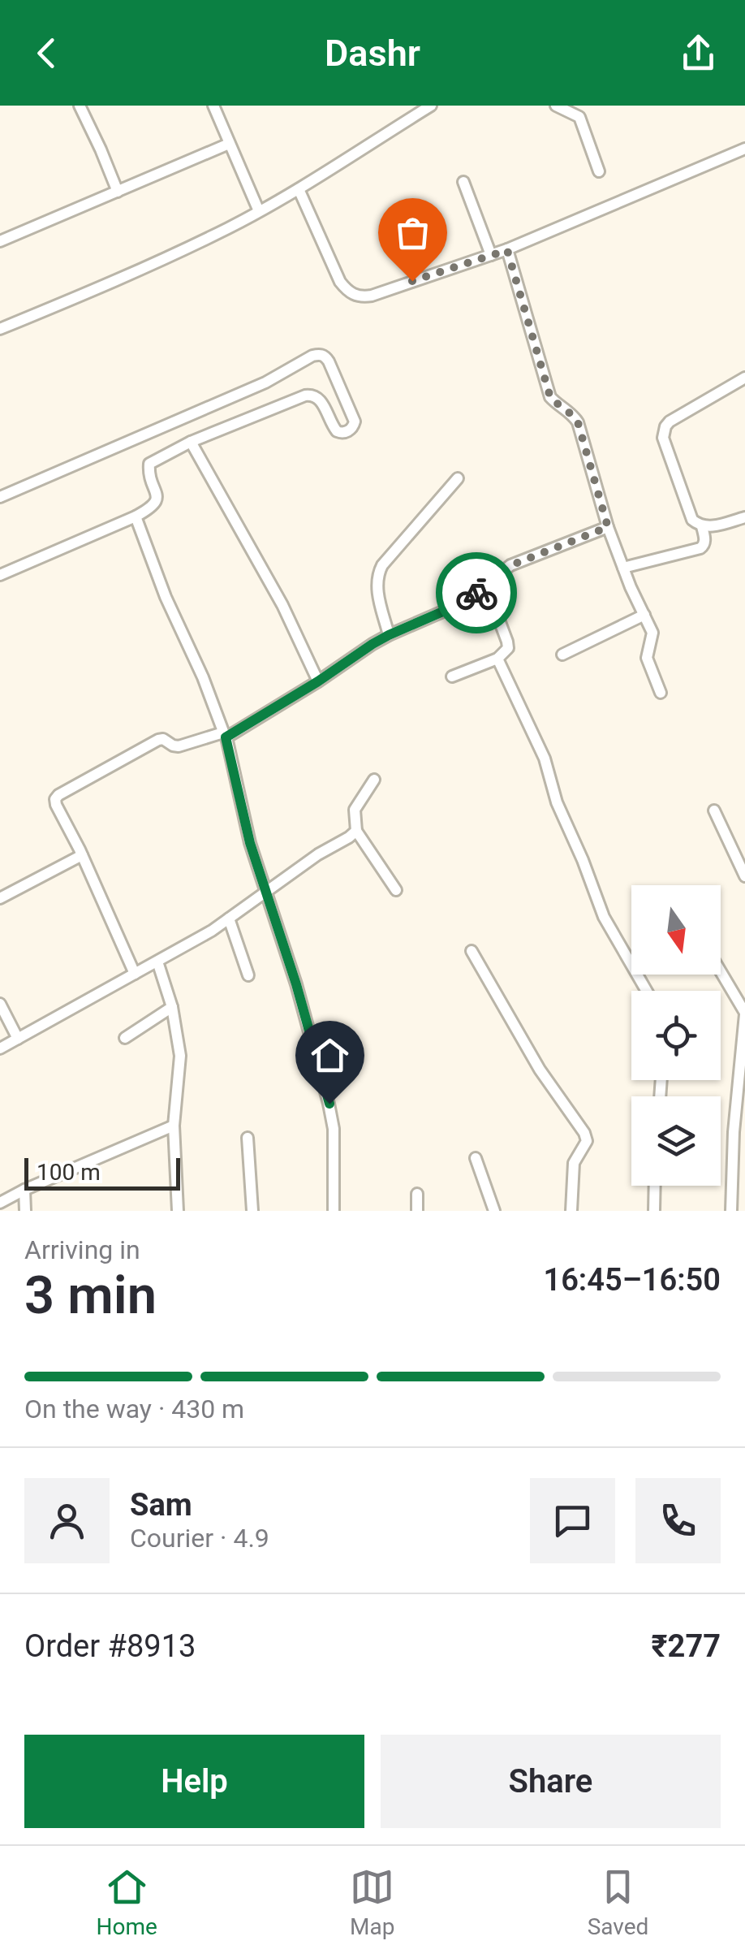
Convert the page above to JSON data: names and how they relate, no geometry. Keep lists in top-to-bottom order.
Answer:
{
  "scale_bar": "100 m",
  "north": "bottom",
  "page": {
    "header": "Dashr",
    "scale": "100 m",
    "heading": ["3 min", "Arriving in", "16:45–16:50"],
    "panel": [
      "Sam",
      "Courier · 4.9",
      "Order #8913",
      "₹277"
    ],
    "bar": "On the way · 430 m",
    "buttons": ["Help", "Share"],
    "tabs": ["Home", "Map", "Saved"]
  }
}
